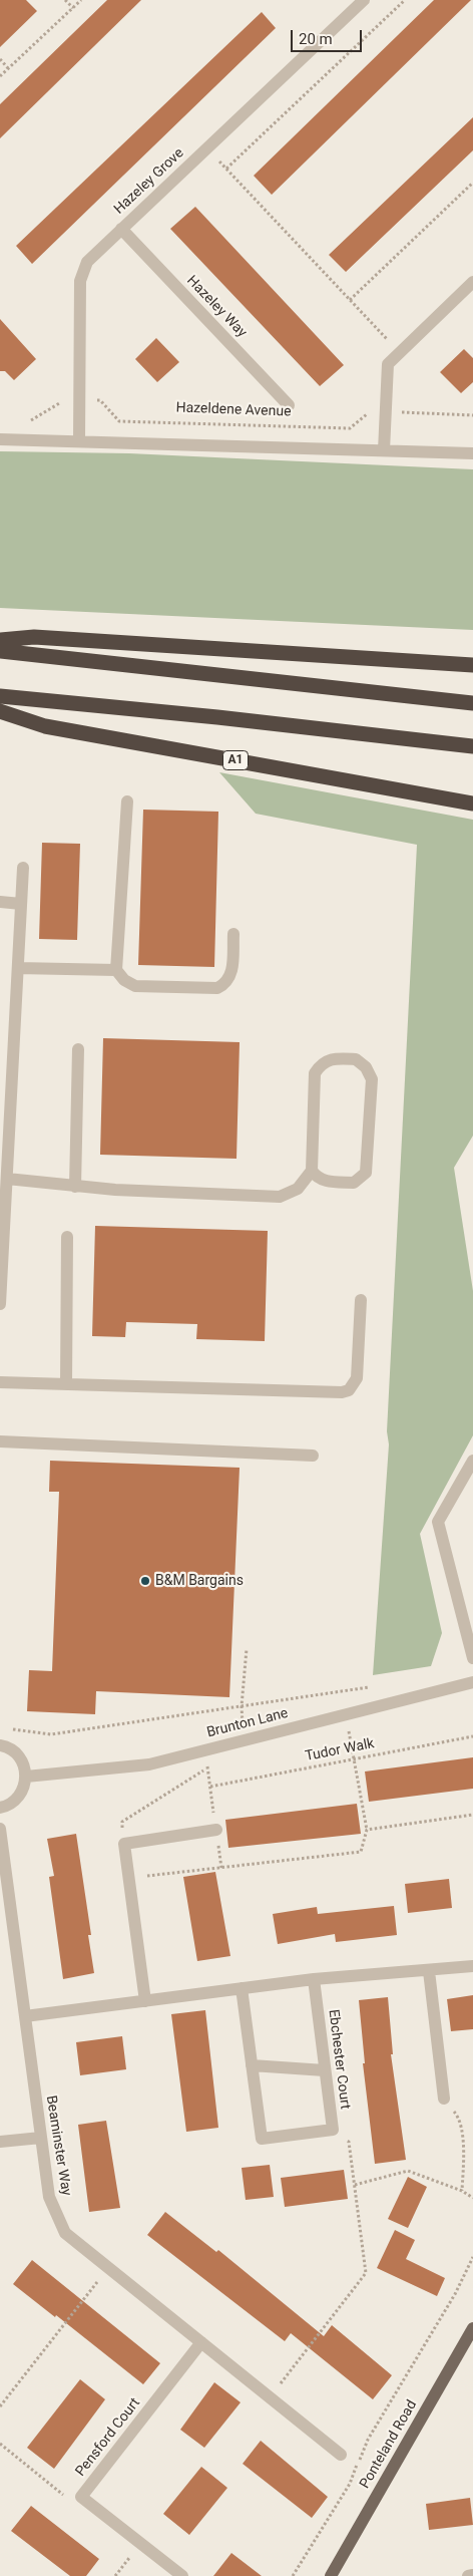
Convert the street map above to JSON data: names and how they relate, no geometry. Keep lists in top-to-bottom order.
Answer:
{
  "streets": {
    "highway": ["A1"],
    "main road": ["Ponteland Road"],
    "street": [
      "Hazeley Grove",
      "Hazeley Way",
      "Brunton Lane",
      "Ebchester Court",
      "Beaminster Way",
      "Pensford Court"
    ],
    "path": ["Hazeldene Avenue", "Tudor Walk"]
  },
  "crossings": [
    ["Hazeley Grove", "Hazeley Way"],
    ["Hazeley Grove", "Hazeldene Avenue"],
    ["Beaminster Way", "Pensford Court"]
  ],
  "places": ["B&M Bargains"],
  "scale_bar": "20 m"
}
